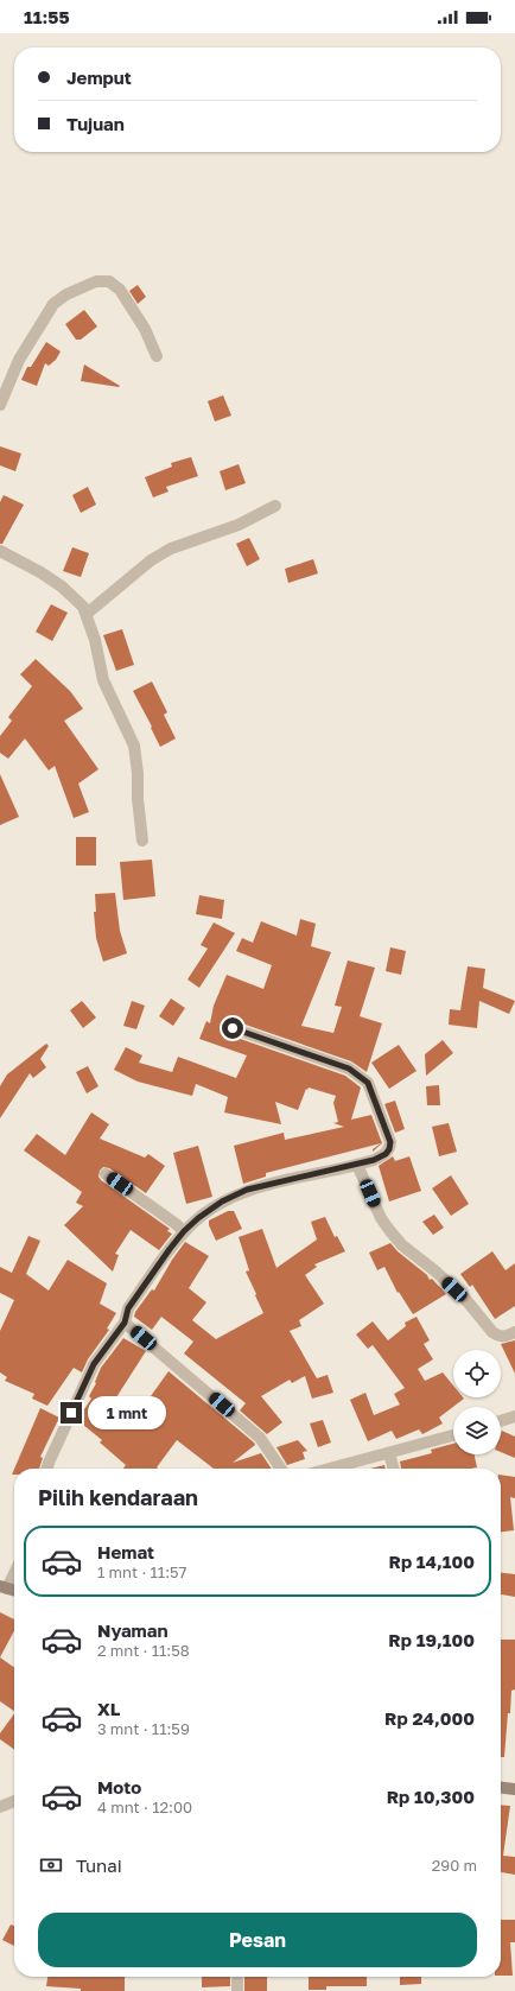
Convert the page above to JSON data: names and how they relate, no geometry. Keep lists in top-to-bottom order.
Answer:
{
  "page": {
    "status": "11:55",
    "banner": ["Jemput", "Tujuan"],
    "bubble": "1 mnt",
    "heading": "Pilih kendaraan",
    "list": [
      {
        "name": "Hemat",
        "note": "1 mnt · 11:57",
        "value": "Rp 14,100"
      },
      {
        "name": "Nyaman",
        "note": "2 mnt · 11:58",
        "value": "Rp 19,100"
      },
      {
        "name": "XL",
        "note": "3 mnt · 11:59",
        "value": "Rp 24,000"
      },
      {
        "name": "Moto",
        "note": "4 mnt · 12:00",
        "value": "Rp 10,300"
      }
    ],
    "pay": ["Tunai", "290 m"],
    "buttons": "Pesan"
  }
}
